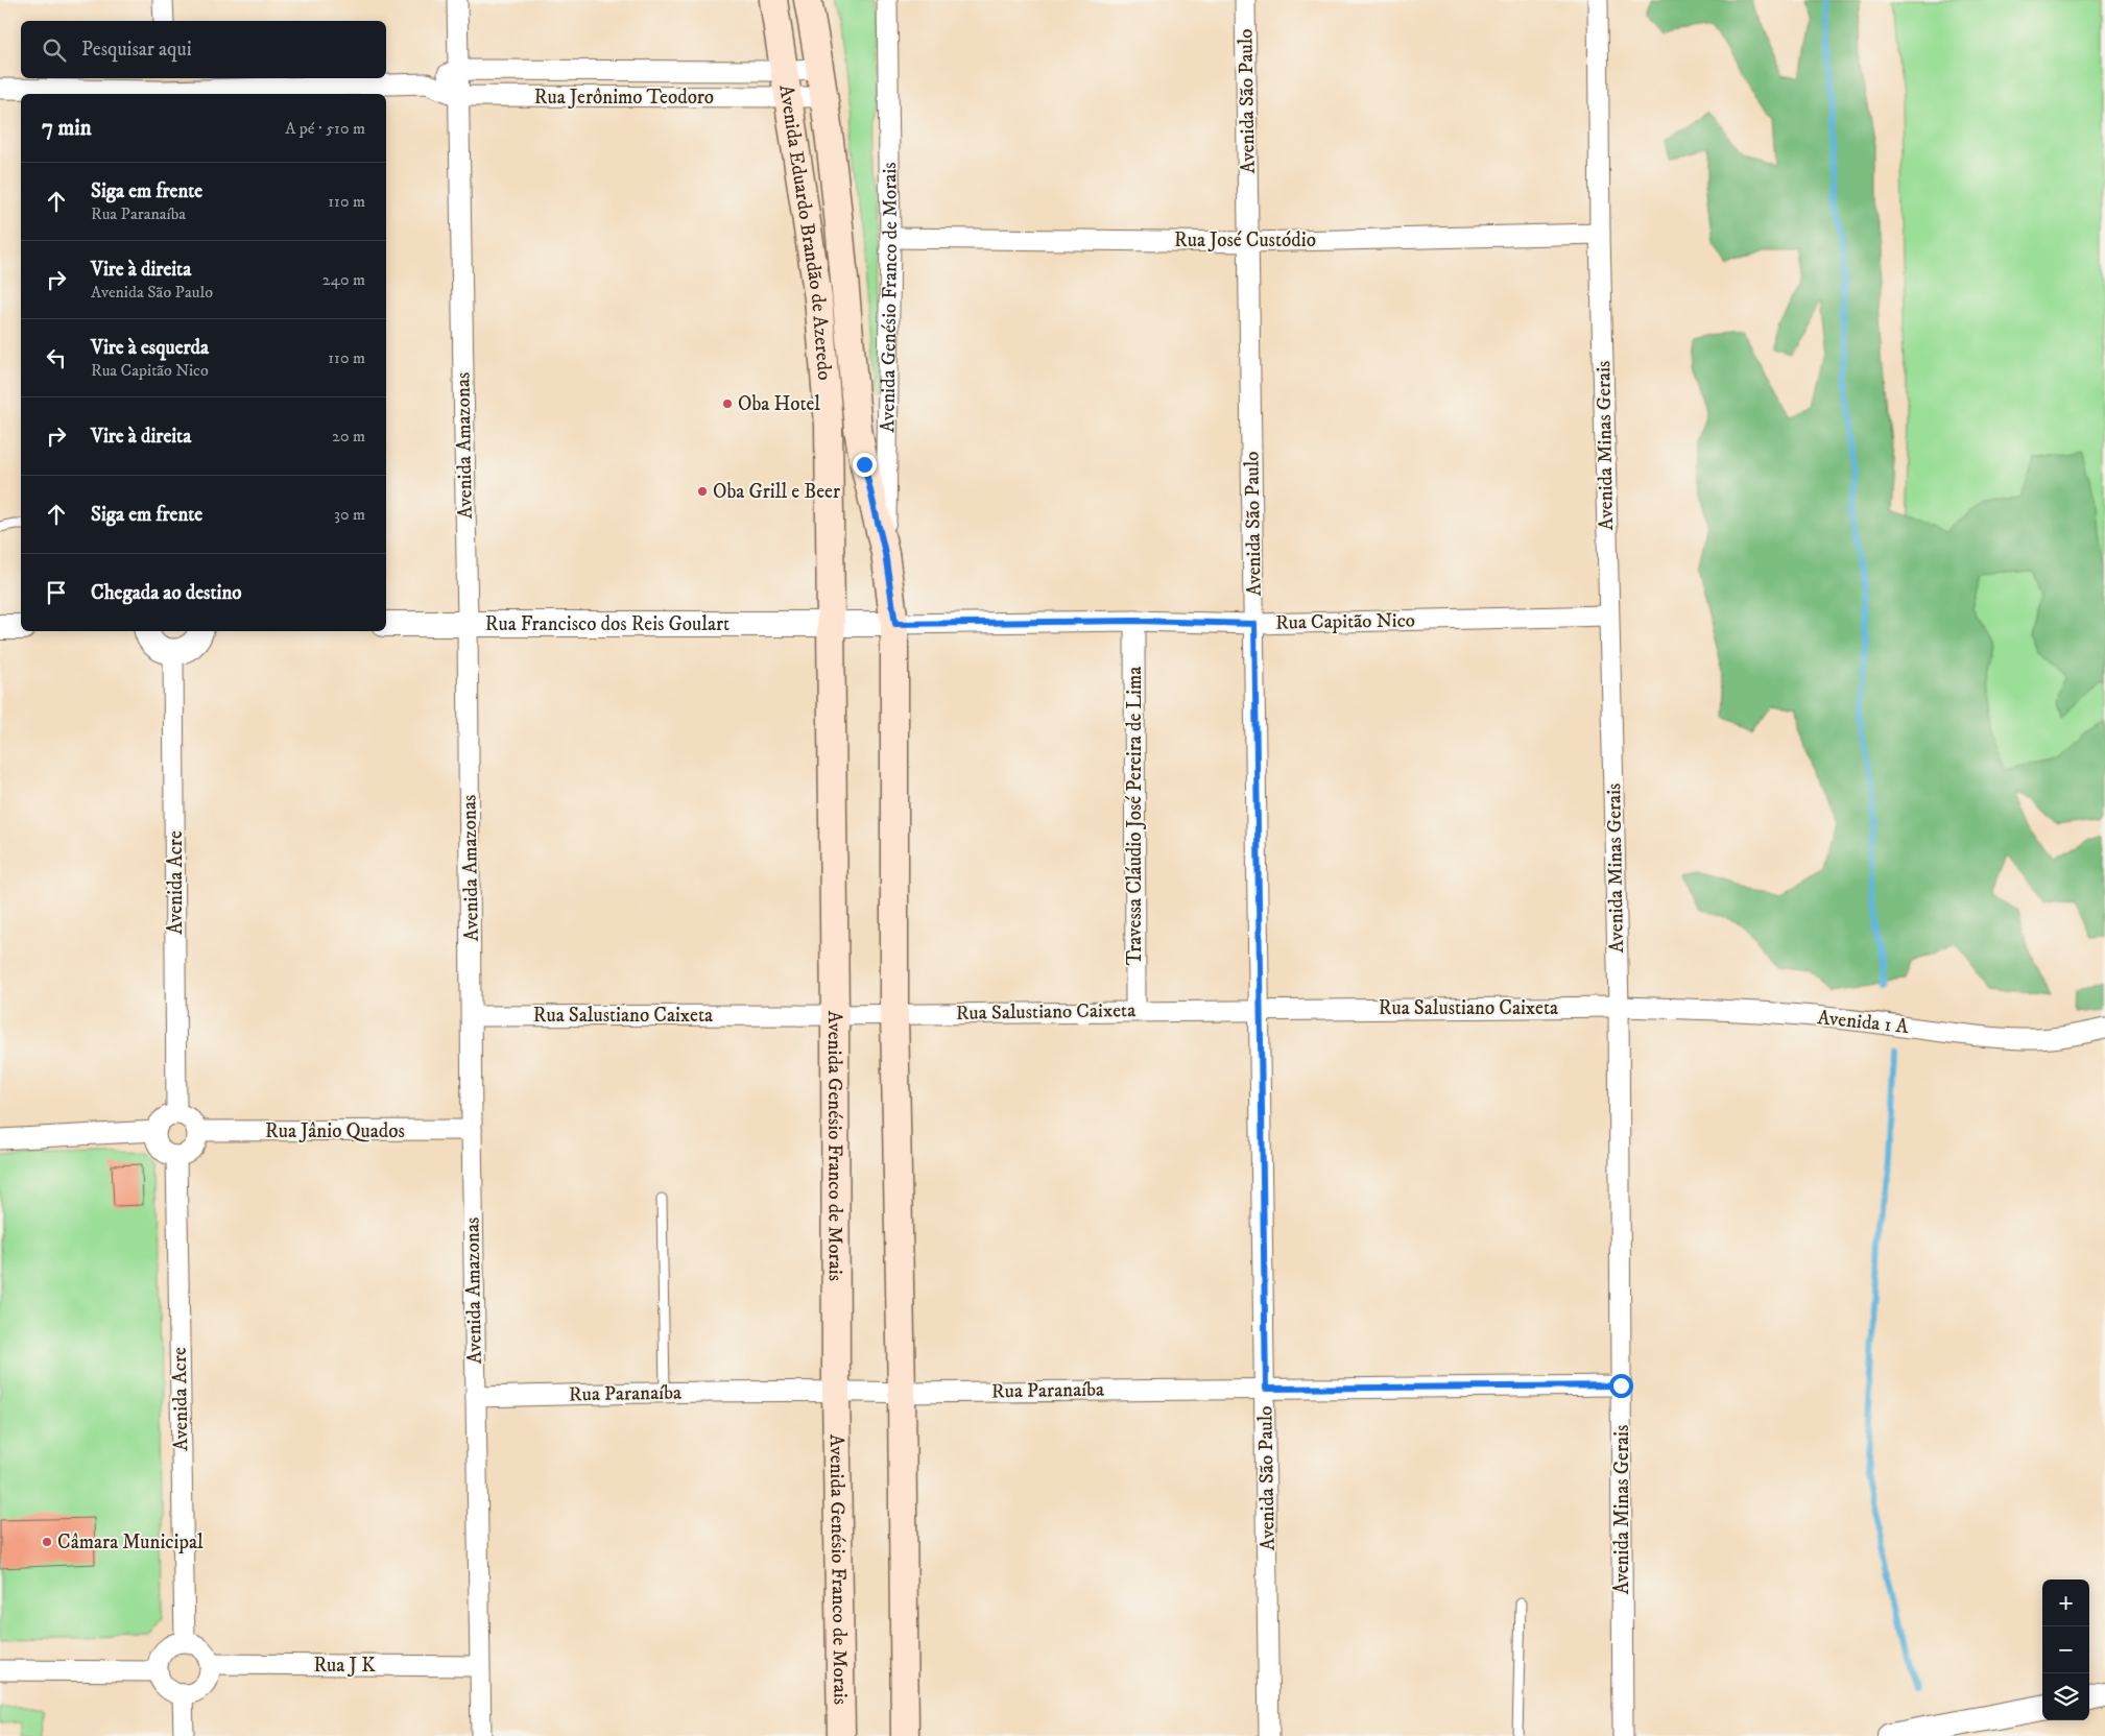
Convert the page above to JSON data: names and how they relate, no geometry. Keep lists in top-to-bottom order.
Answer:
{
  "streets": {
    "main road": ["Avenida Eduardo Brandão de Azeredo", "Avenida Genésio Franco de Morais"],
    "street": [
      "Rua Jerônimo Teodoro",
      "Avenida São Paulo",
      "Rua José Custódio",
      "Avenida Amazonas",
      "Avenida Minas Gerais",
      "Rua Capitão Nico",
      "Rua Francisco dos Reis Goulart",
      "Travessa Cláudio José Pereira de Lima",
      "Avenida Acre",
      "Rua Salustiano Caixeta",
      "Avenida 1 A",
      "Rua Jânio Quados",
      "Rua Paranaíba",
      "Rua J K"
    ]
  },
  "crossings": [
    ["Rua Jerônimo Teodoro", "Avenida Eduardo Brandão de Azeredo"],
    ["Rua Jerônimo Teodoro", "Avenida Amazonas"],
    ["Avenida São Paulo", "Rua José Custódio"],
    ["Avenida São Paulo", "Rua Capitão Nico"],
    ["Avenida São Paulo", "Rua Salustiano Caixeta"],
    ["Avenida São Paulo", "Rua Paranaíba"],
    ["Avenida Eduardo Brandão de Azeredo", "Avenida Genésio Franco de Morais"],
    ["Avenida Eduardo Brandão de Azeredo", "Rua Francisco dos Reis Goulart"],
    ["Rua José Custódio", "Avenida Genésio Franco de Morais"],
    ["Rua José Custódio", "Avenida Minas Gerais"],
    ["Avenida Genésio Franco de Morais", "Rua Capitão Nico"],
    ["Avenida Genésio Franco de Morais", "Rua Francisco dos Reis Goulart"],
    ["Avenida Genésio Franco de Morais", "Rua Salustiano Caixeta"],
    ["Avenida Genésio Franco de Morais", "Rua Paranaíba"],
    ["Avenida Amazonas", "Rua Francisco dos Reis Goulart"],
    ["Avenida Amazonas", "Rua Salustiano Caixeta"],
    ["Avenida Amazonas", "Rua Jânio Quados"],
    ["Avenida Amazonas", "Rua Paranaíba"],
    ["Avenida Amazonas", "Rua J K"],
    ["Avenida Minas Gerais", "Rua Capitão Nico"],
    ["Avenida Minas Gerais", "Rua Salustiano Caixeta"],
    ["Avenida Minas Gerais", "Avenida 1 A"],
    ["Avenida Minas Gerais", "Rua Paranaíba"],
    ["Rua Capitão Nico", "Travessa Cláudio José Pereira de Lima"],
    ["Travessa Cláudio José Pereira de Lima", "Rua Salustiano Caixeta"],
    ["Avenida Acre", "Rua Jânio Quados"],
    ["Avenida Acre", "Rua J K"],
    ["Rua Salustiano Caixeta", "Avenida 1 A"]
  ],
  "places": ["Oba Hotel", "Oba Grill e Beer", "Câmara Municipal"],
  "page": {
    "search": "Pesquisar aqui",
    "heading": ["7 min", "A pé · 510 m"],
    "list": [
      ["Siga em frente", "Rua Paranaíba", "110 m"],
      ["Vire à direita", "Avenida São Paulo", "240 m"],
      ["Vire à esquerda", "Rua Capitão Nico", "110 m"],
      ["Vire à direita", "20 m"],
      ["Siga em frente", "30 m"],
      "Chegada ao destino"
    ],
    "map_buttons": ["+", "−"]
  }
}
